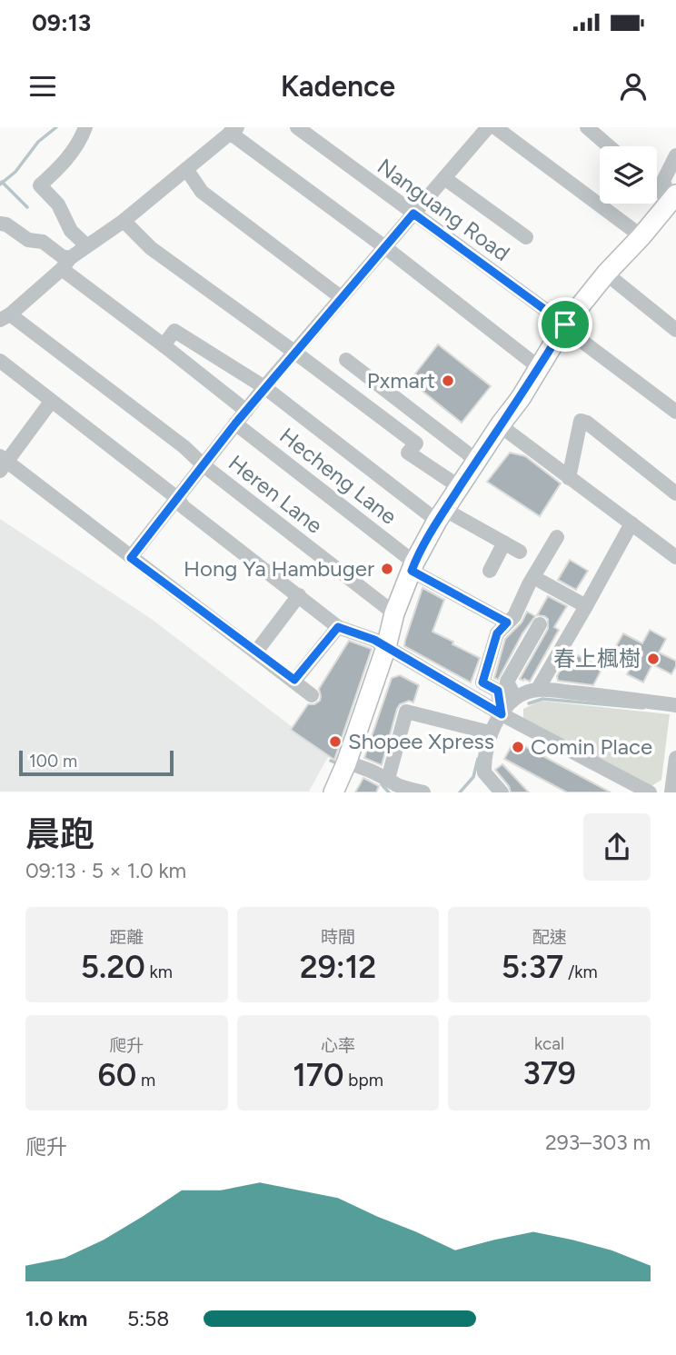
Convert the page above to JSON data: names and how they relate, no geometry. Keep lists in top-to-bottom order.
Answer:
{
  "streets": {
    "street": ["Nanguang Road", "Hecheng Lane", "Heren Lane"]
  },
  "places": [
    "Pxmart",
    "Hong Ya Hambuger",
    "春上楓樹",
    "Shopee Xpress",
    "Comin Place"
  ],
  "scale_bar": "100 m",
  "page": {
    "status": "09:13",
    "header": "Kadence",
    "scale": "100 m",
    "heading": ["晨跑", "09:13 · 5 × 1.0 km"],
    "stats": [
      ["距離", "5.20 km"],
      ["時間", "29:12"],
      ["配速", "5:37 /km"],
      ["爬升", "60 m"],
      ["心率", "170 bpm"],
      ["kcal", "379"]
    ],
    "chart": ["爬升", "293–303 m"],
    "list": [
      {
        "name": "1.0 km",
        "note": "5:58"
      }
    ]
  }
}
